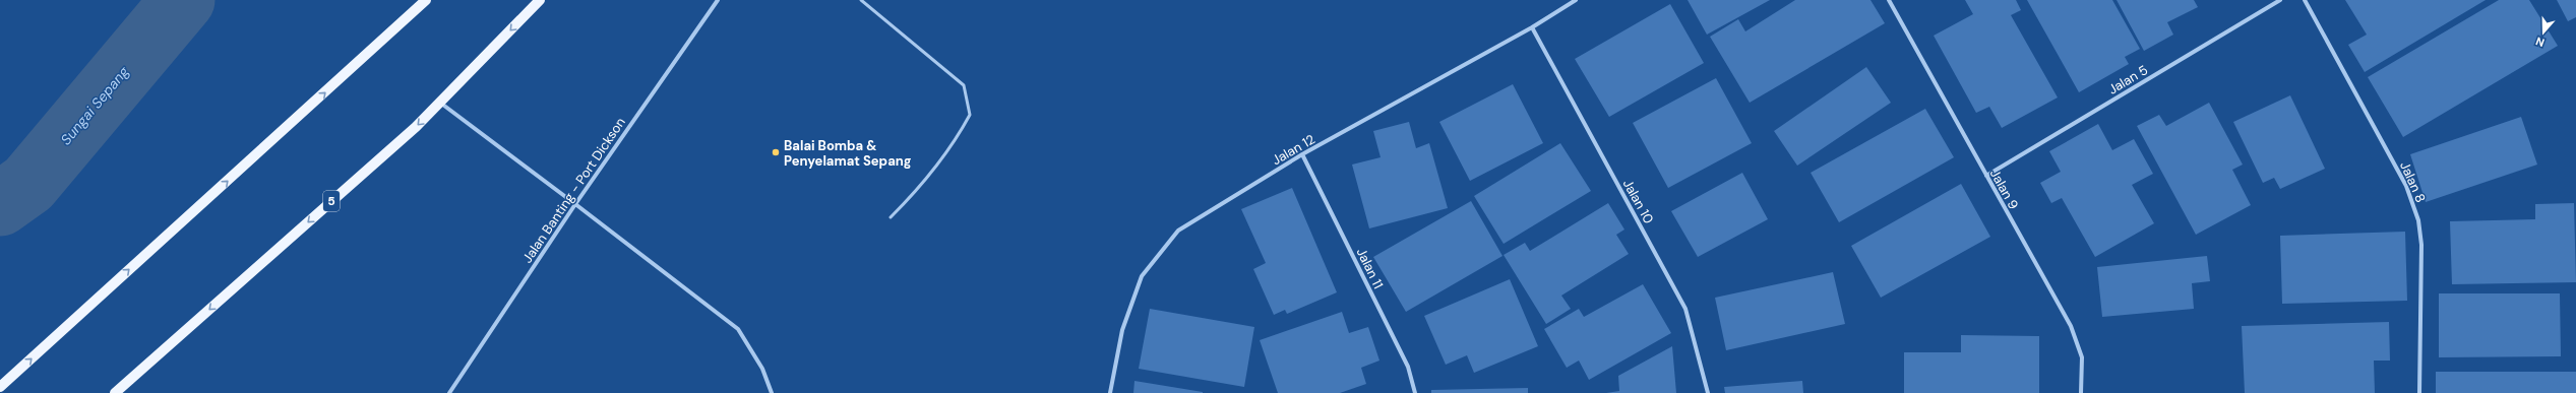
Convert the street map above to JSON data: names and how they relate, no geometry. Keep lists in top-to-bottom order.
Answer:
{
  "streets": {
    "main road": ["5"],
    "street": [
      "Jalan 5",
      "Jalan 12",
      "Jalan 8",
      "Jalan 9",
      "Jalan Banting - Port Dickson",
      "Jalan 10",
      "Jalan 11"
    ]
  },
  "crossings": [
    ["Jalan 5", "Jalan 9"],
    ["Jalan 12", "Jalan 10"],
    ["Jalan 12", "Jalan 11"]
  ],
  "water": ["Sungai Sepang"],
  "places": ["Balai Bomba & Penyelamat Sepang"],
  "north": "bottom"
}
